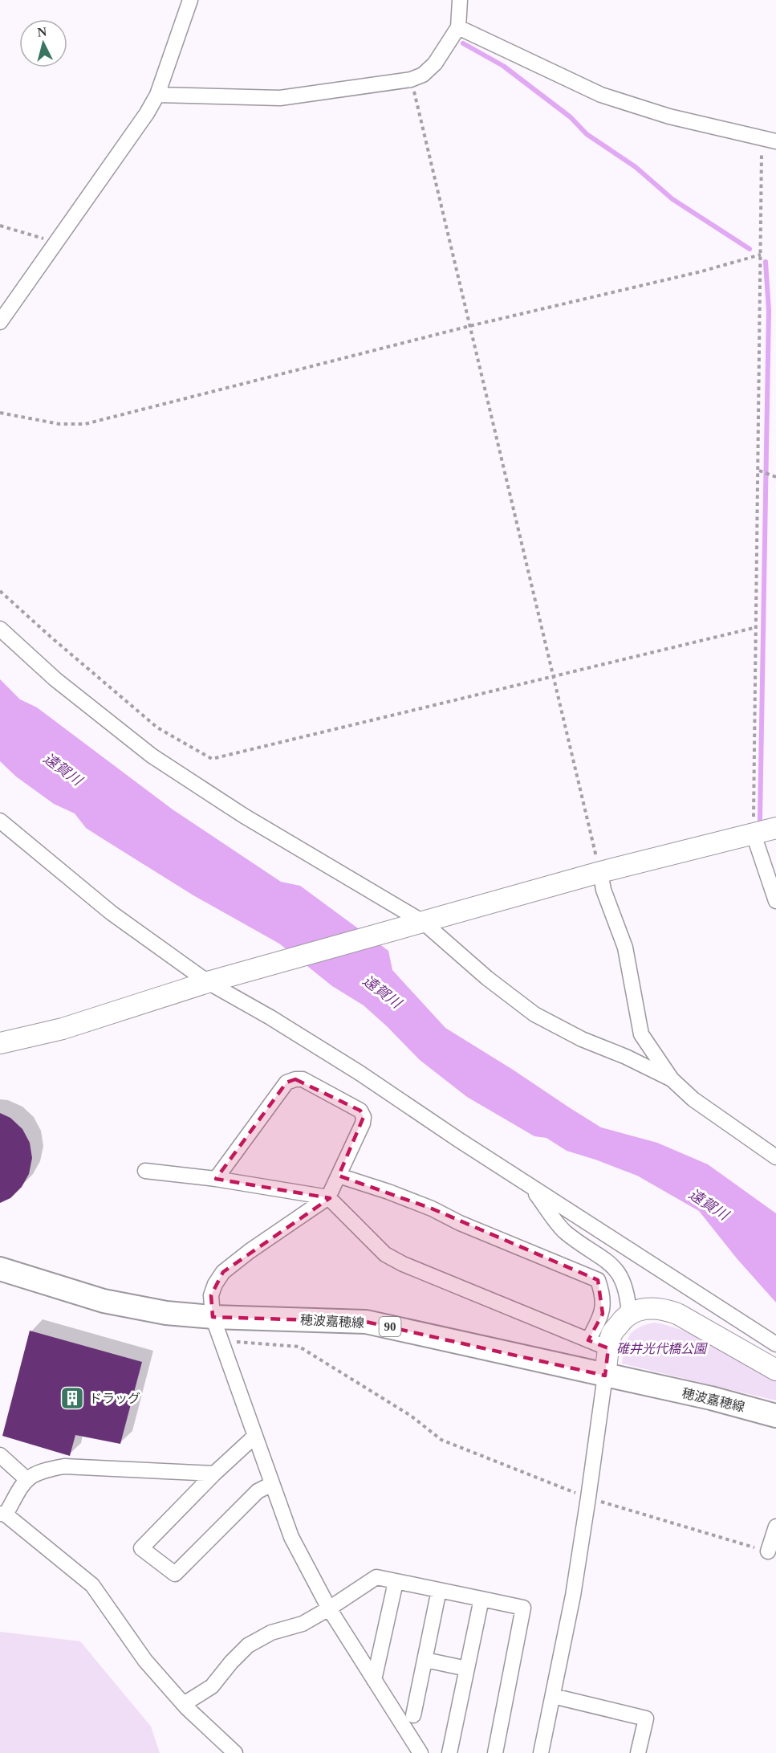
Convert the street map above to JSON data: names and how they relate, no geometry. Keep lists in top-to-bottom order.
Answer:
{
  "streets": {
    "main road": ["穂波嘉穂線", "90"]
  },
  "water": ["遠賀川"],
  "parks": ["碓井光代橋公園"],
  "places": {
    "building": ["ドラッグ"]
  },
  "north": "top"
}
